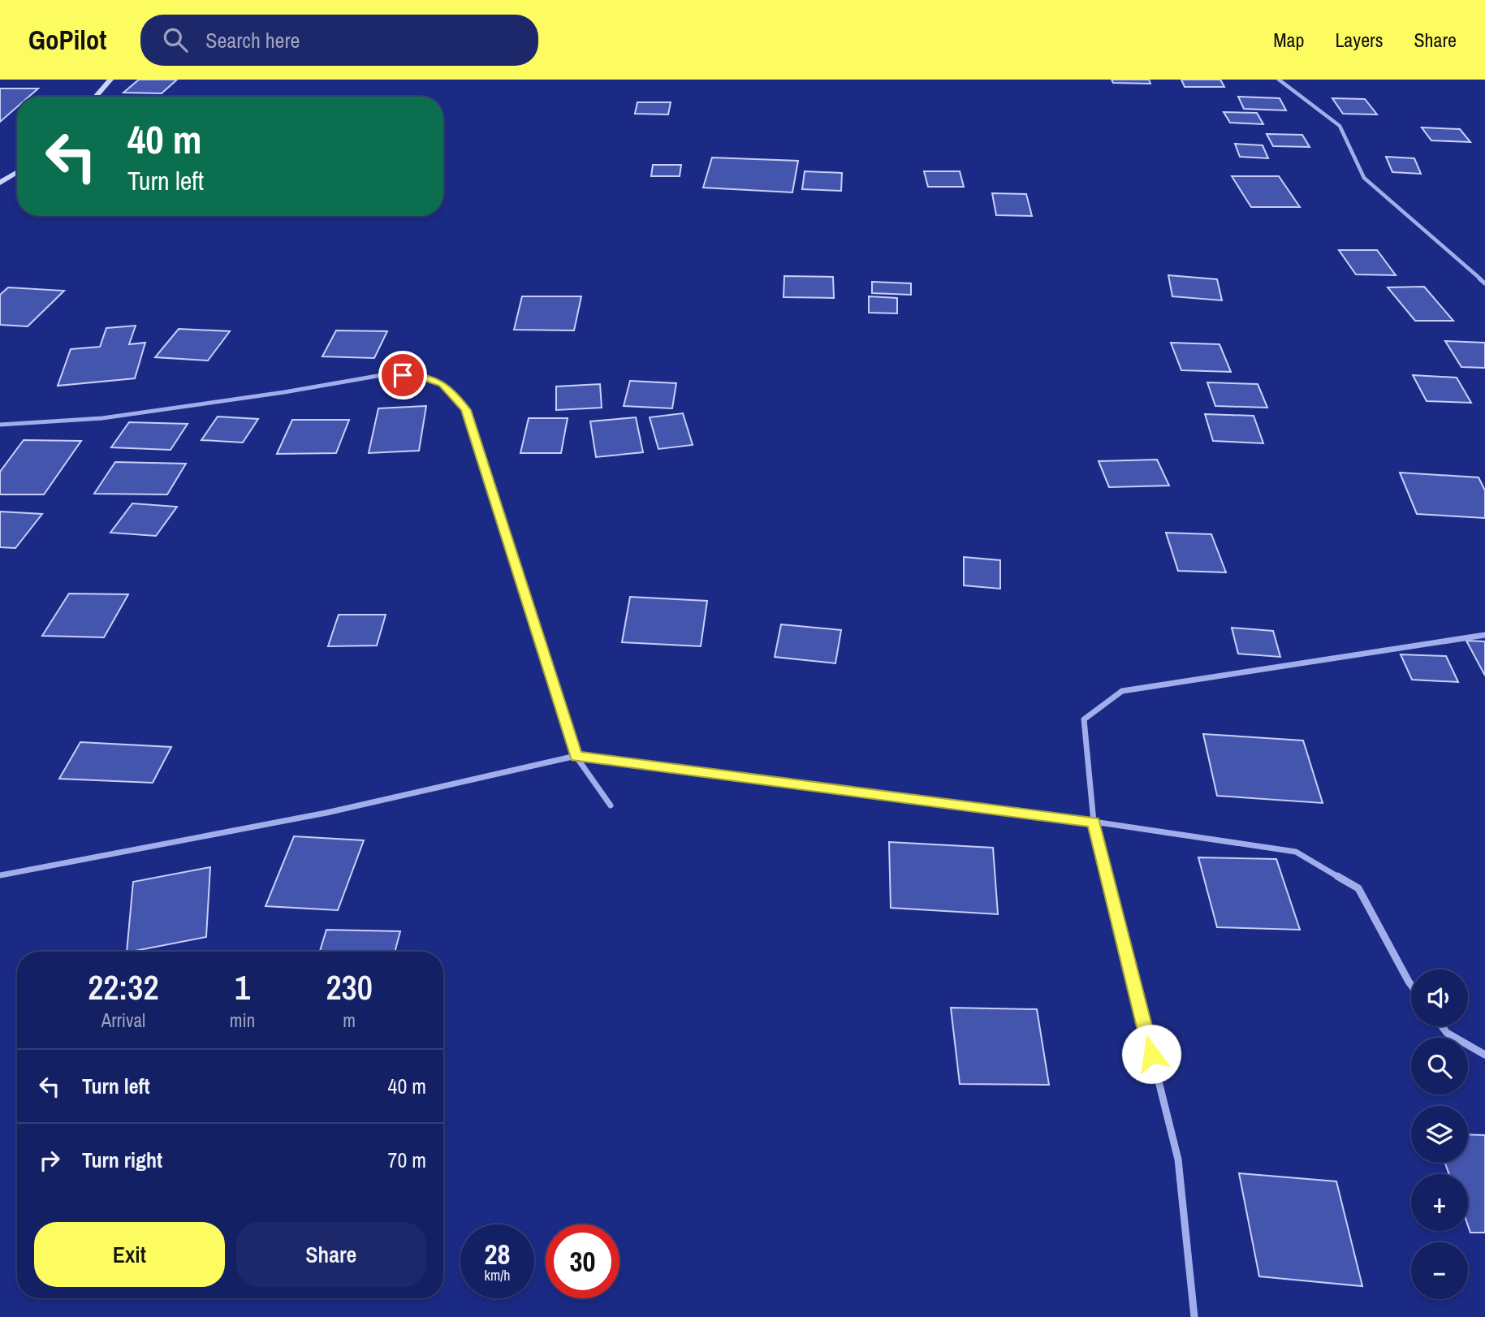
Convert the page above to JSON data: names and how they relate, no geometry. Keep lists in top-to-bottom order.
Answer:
{
  "page": {
    "header": "GoPilot",
    "search": "Search here",
    "nav": ["Map", "Layers", "Share"],
    "turn": ["40 m", "Turn left"],
    "eta": [
      "22:32",
      "Arrival",
      "1",
      "min",
      "230",
      "m"
    ],
    "map_buttons": ["+", "−"],
    "list": [
      {
        "name": "Turn left",
        "value": "40 m"
      },
      {
        "name": "Turn right",
        "value": "70 m"
      }
    ],
    "buttons": ["Exit", "Share"],
    "speed": "28 km/h",
    "limit": "30"
  }
}
